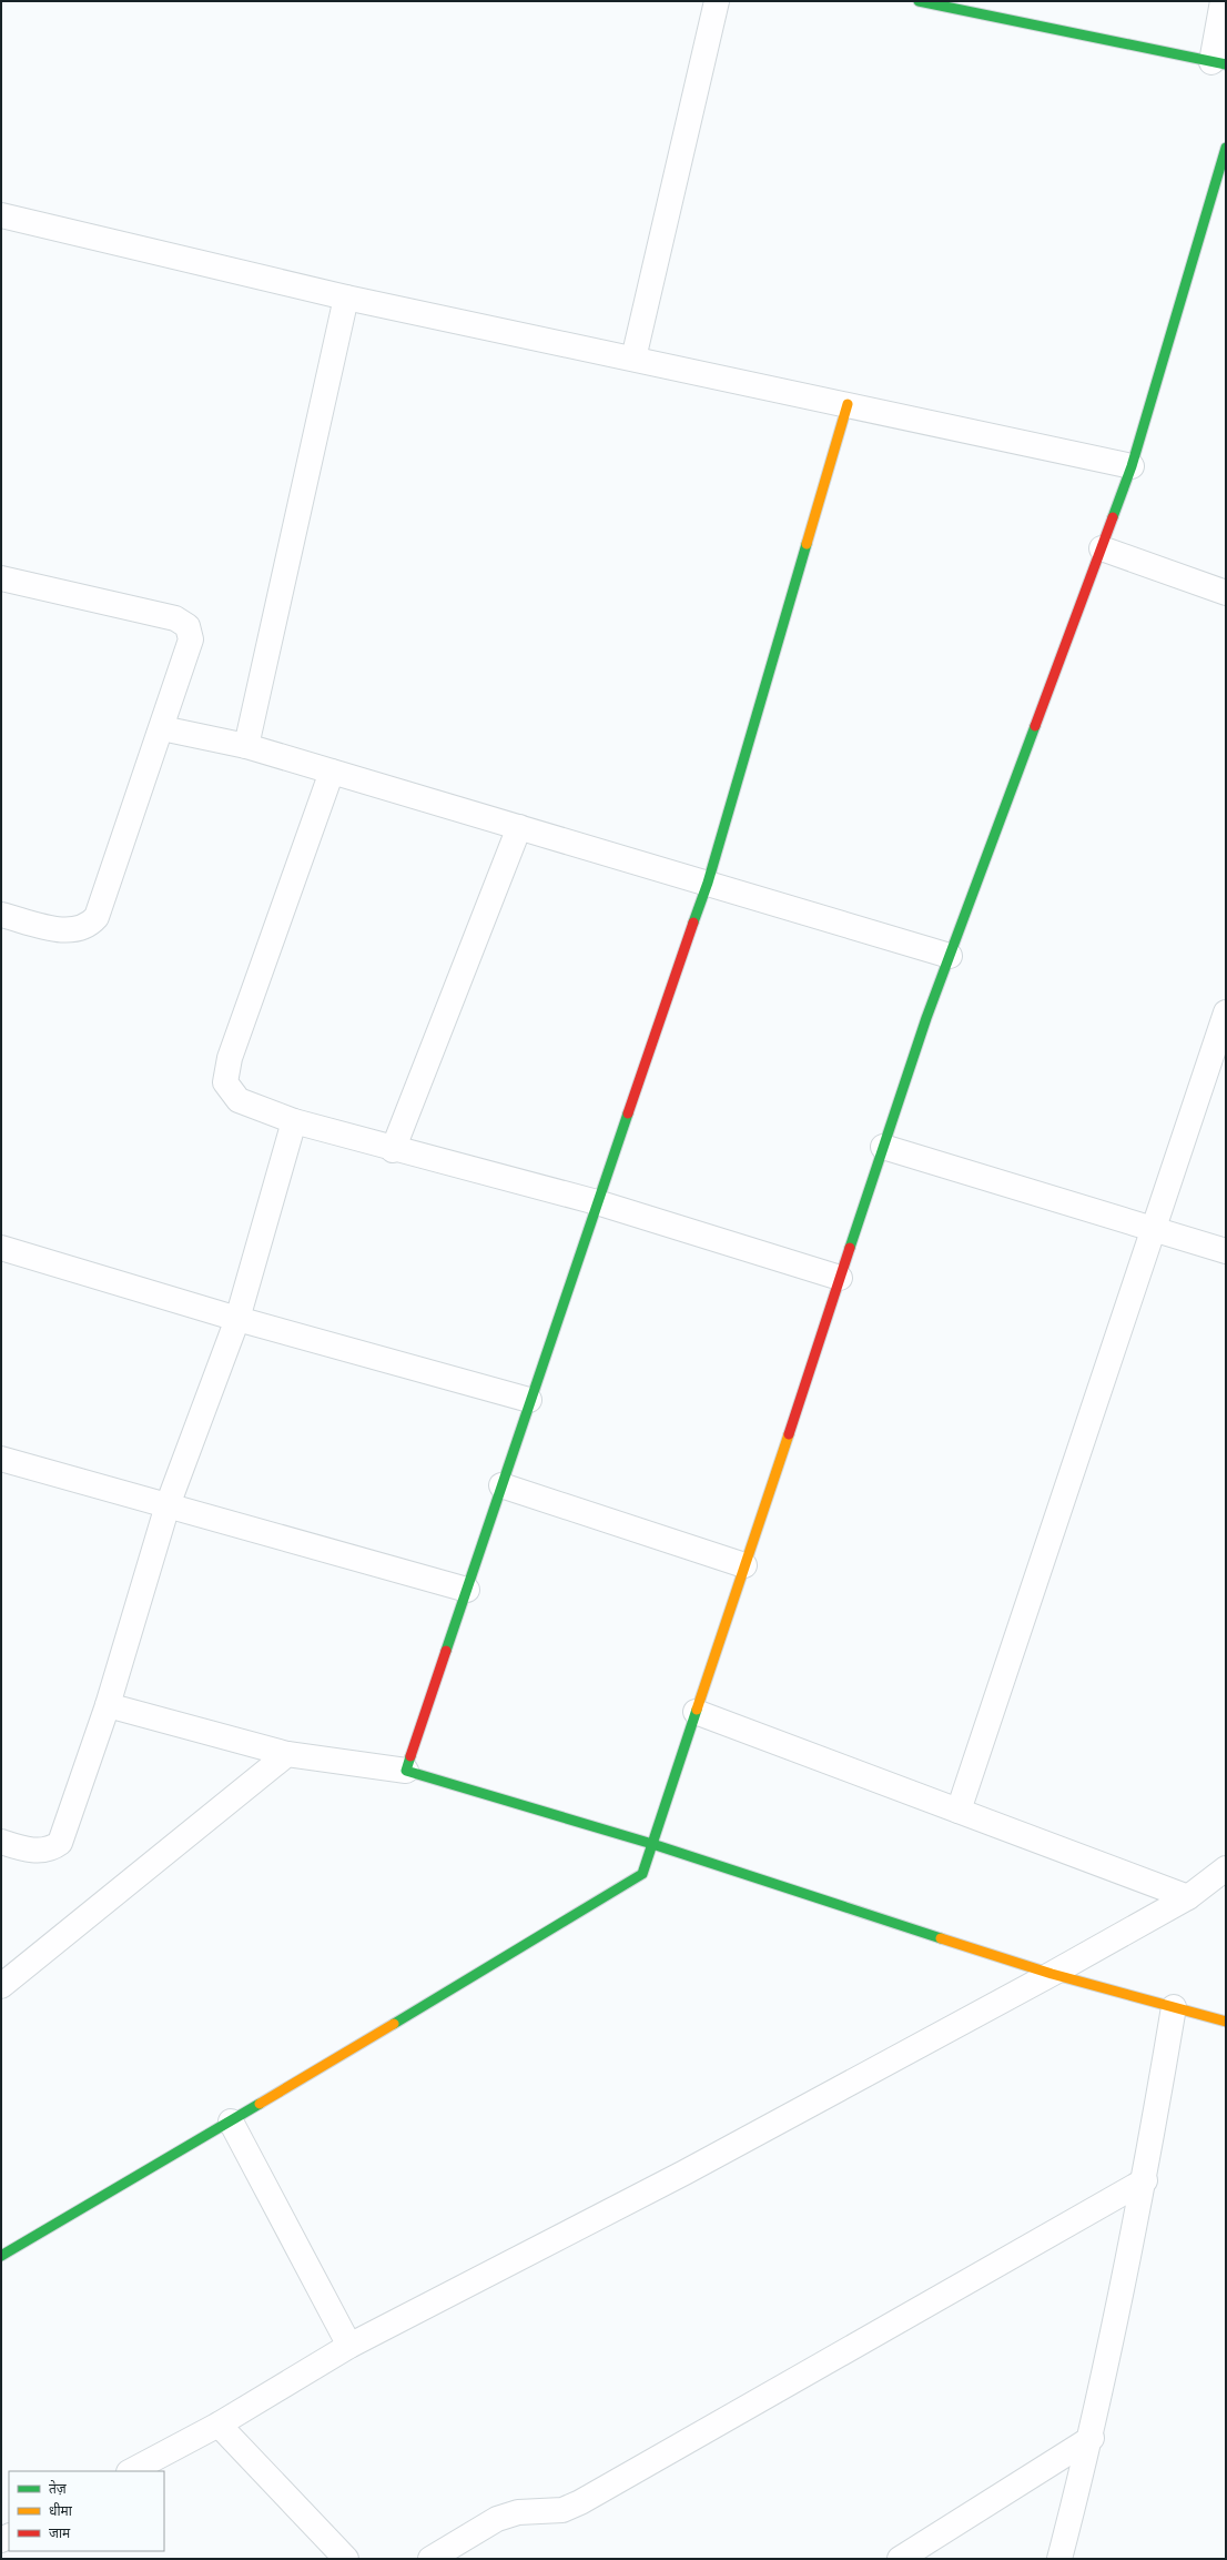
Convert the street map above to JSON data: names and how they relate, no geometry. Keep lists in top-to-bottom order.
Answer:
{
  "legend": ["तेज़", "धीमा", "जाम"]
}
